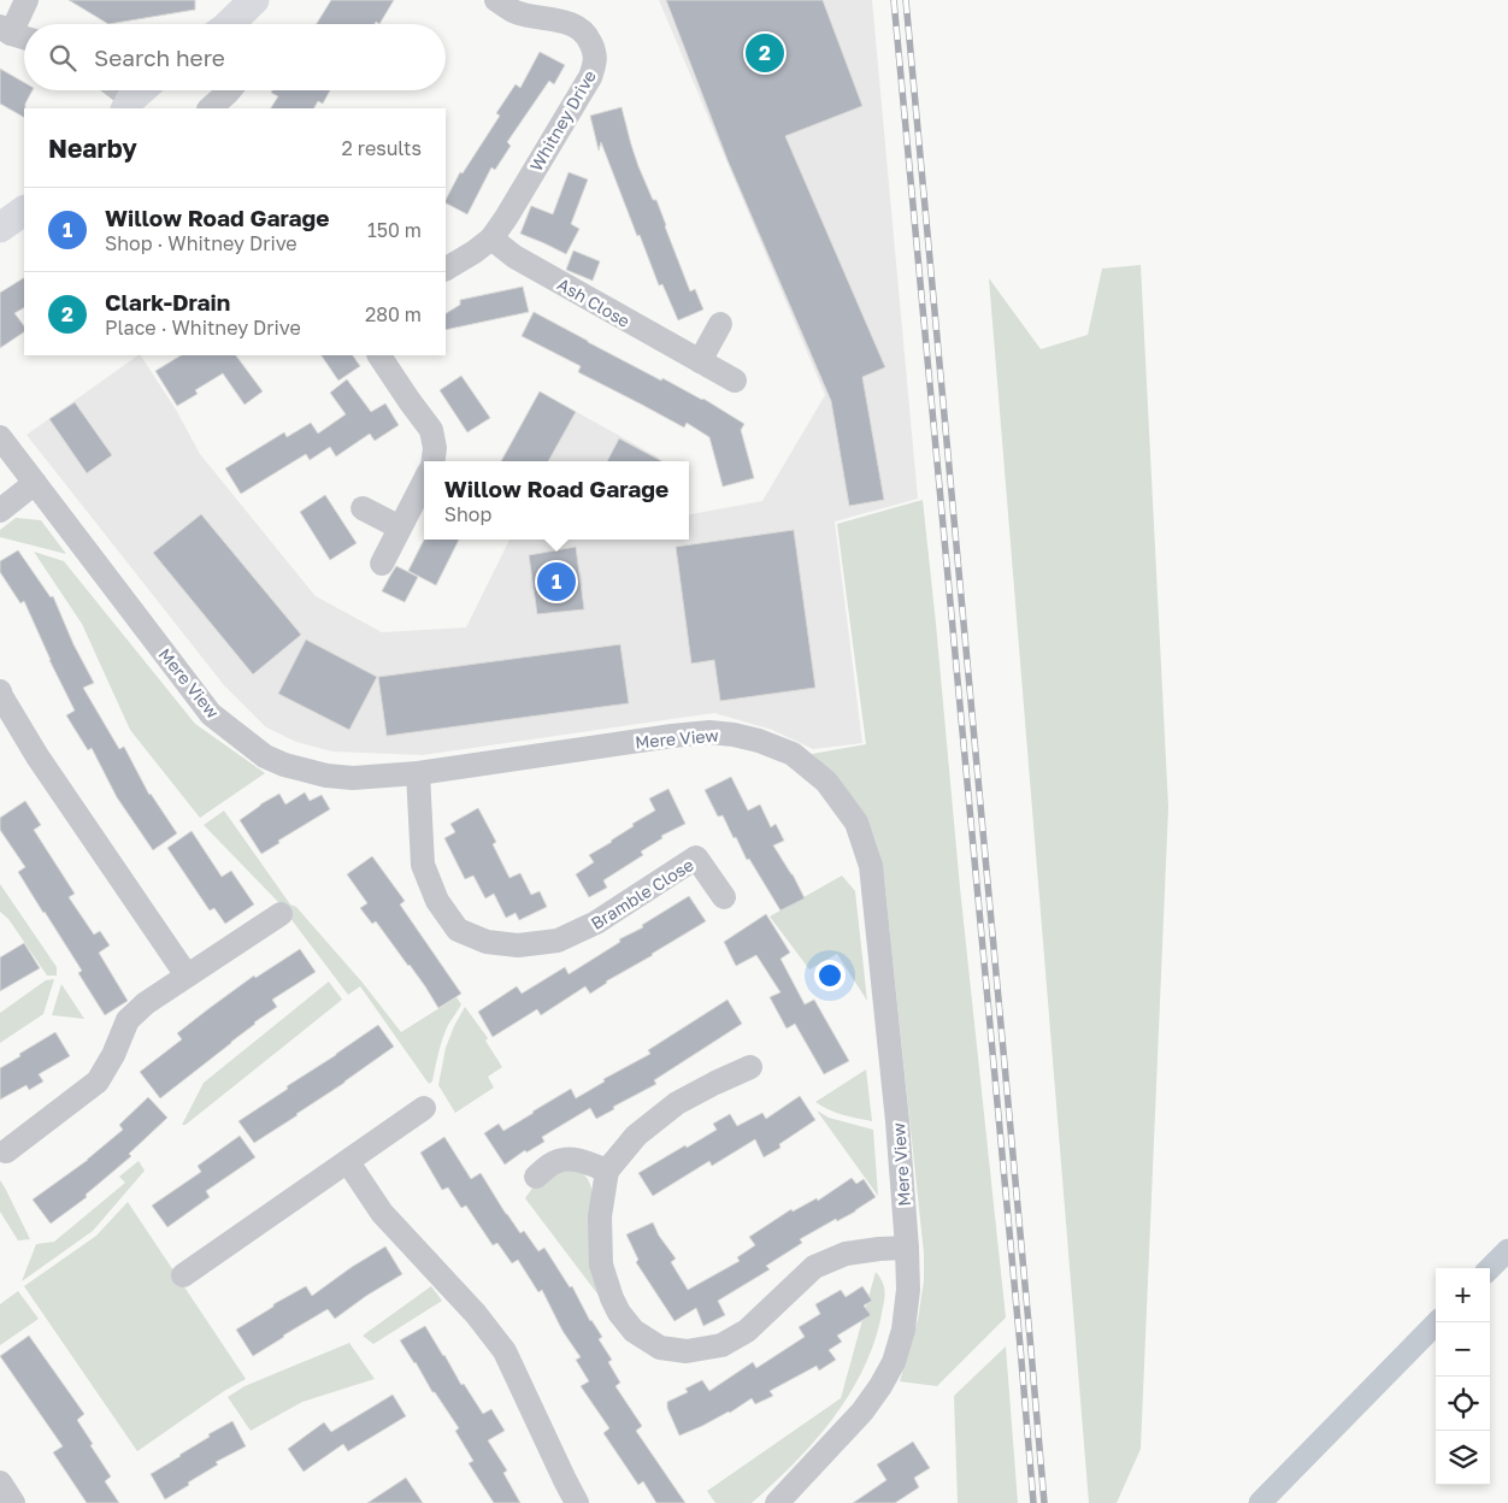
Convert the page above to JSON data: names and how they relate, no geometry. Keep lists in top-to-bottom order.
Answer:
{
  "streets": {
    "street": [
      "Whitney Drive",
      "Ash Close",
      "Mere View",
      "Bramble Close"
    ]
  },
  "crossings": [
    ["Whitney Drive", "Ash Close"],
    ["Mere View", "Bramble Close"]
  ],
  "page": {
    "search": "Search here",
    "pins": ["2", "1"],
    "heading": ["Nearby", "2 results"],
    "list": [
      {
        "mark": "1",
        "name": "Willow Road Garage",
        "note": "Shop · Whitney Drive",
        "value": "150 m"
      },
      {
        "mark": "2",
        "name": "Clark-Drain",
        "note": "Place · Whitney Drive",
        "value": "280 m"
      }
    ],
    "popup": ["Willow Road Garage", "Shop"],
    "map_buttons": ["+", "−"]
  }
}
